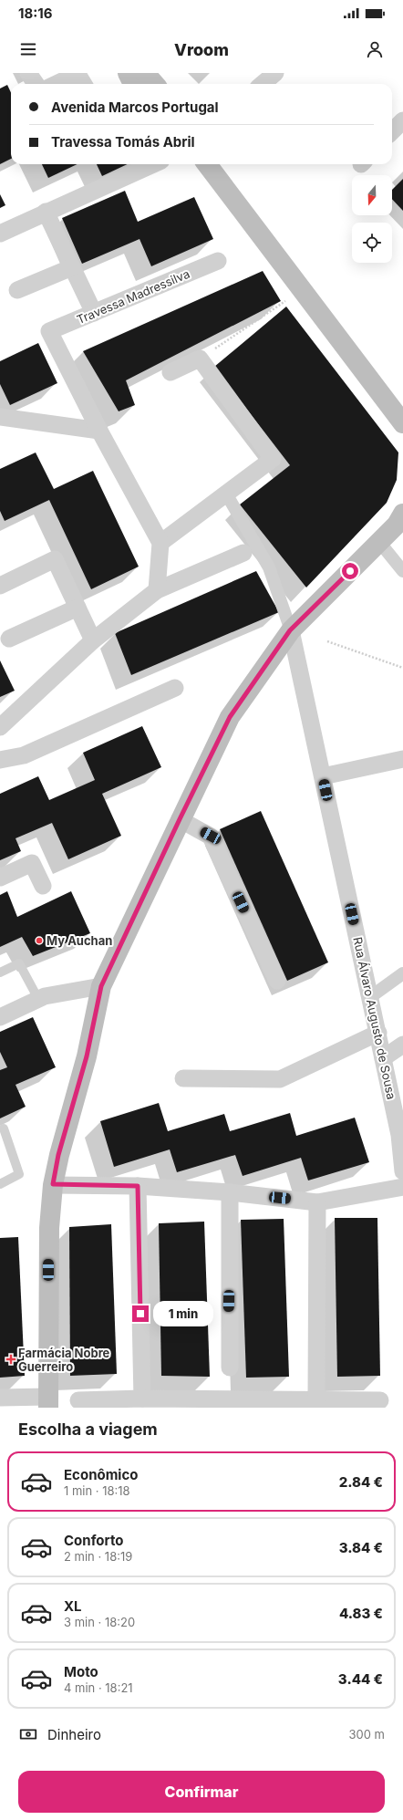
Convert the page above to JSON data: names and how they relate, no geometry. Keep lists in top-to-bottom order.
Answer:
{
  "streets": {
    "street": ["Travessa Madressilva", "Rua Álvaro Augusto de Sousa"]
  },
  "places": {
    "other": ["My Auchan"],
    "health": ["Farmácia Nobre Guerreiro"]
  },
  "north": "bottom",
  "page": {
    "status": "18:16",
    "header": "Vroom",
    "banner": ["Avenida Marcos Portugal", "Travessa Tomás Abril"],
    "bubble": "1 min",
    "heading": "Escolha a viagem",
    "list": [
      {
        "name": "Econômico",
        "note": "1 min · 18:18",
        "value": "2.84 €"
      },
      {
        "name": "Conforto",
        "note": "2 min · 18:19",
        "value": "3.84 €"
      },
      {
        "name": "XL",
        "note": "3 min · 18:20",
        "value": "4.83 €"
      },
      {
        "name": "Moto",
        "note": "4 min · 18:21",
        "value": "3.44 €"
      }
    ],
    "pay": ["Dinheiro", "300 m"],
    "buttons": "Confirmar"
  }
}
